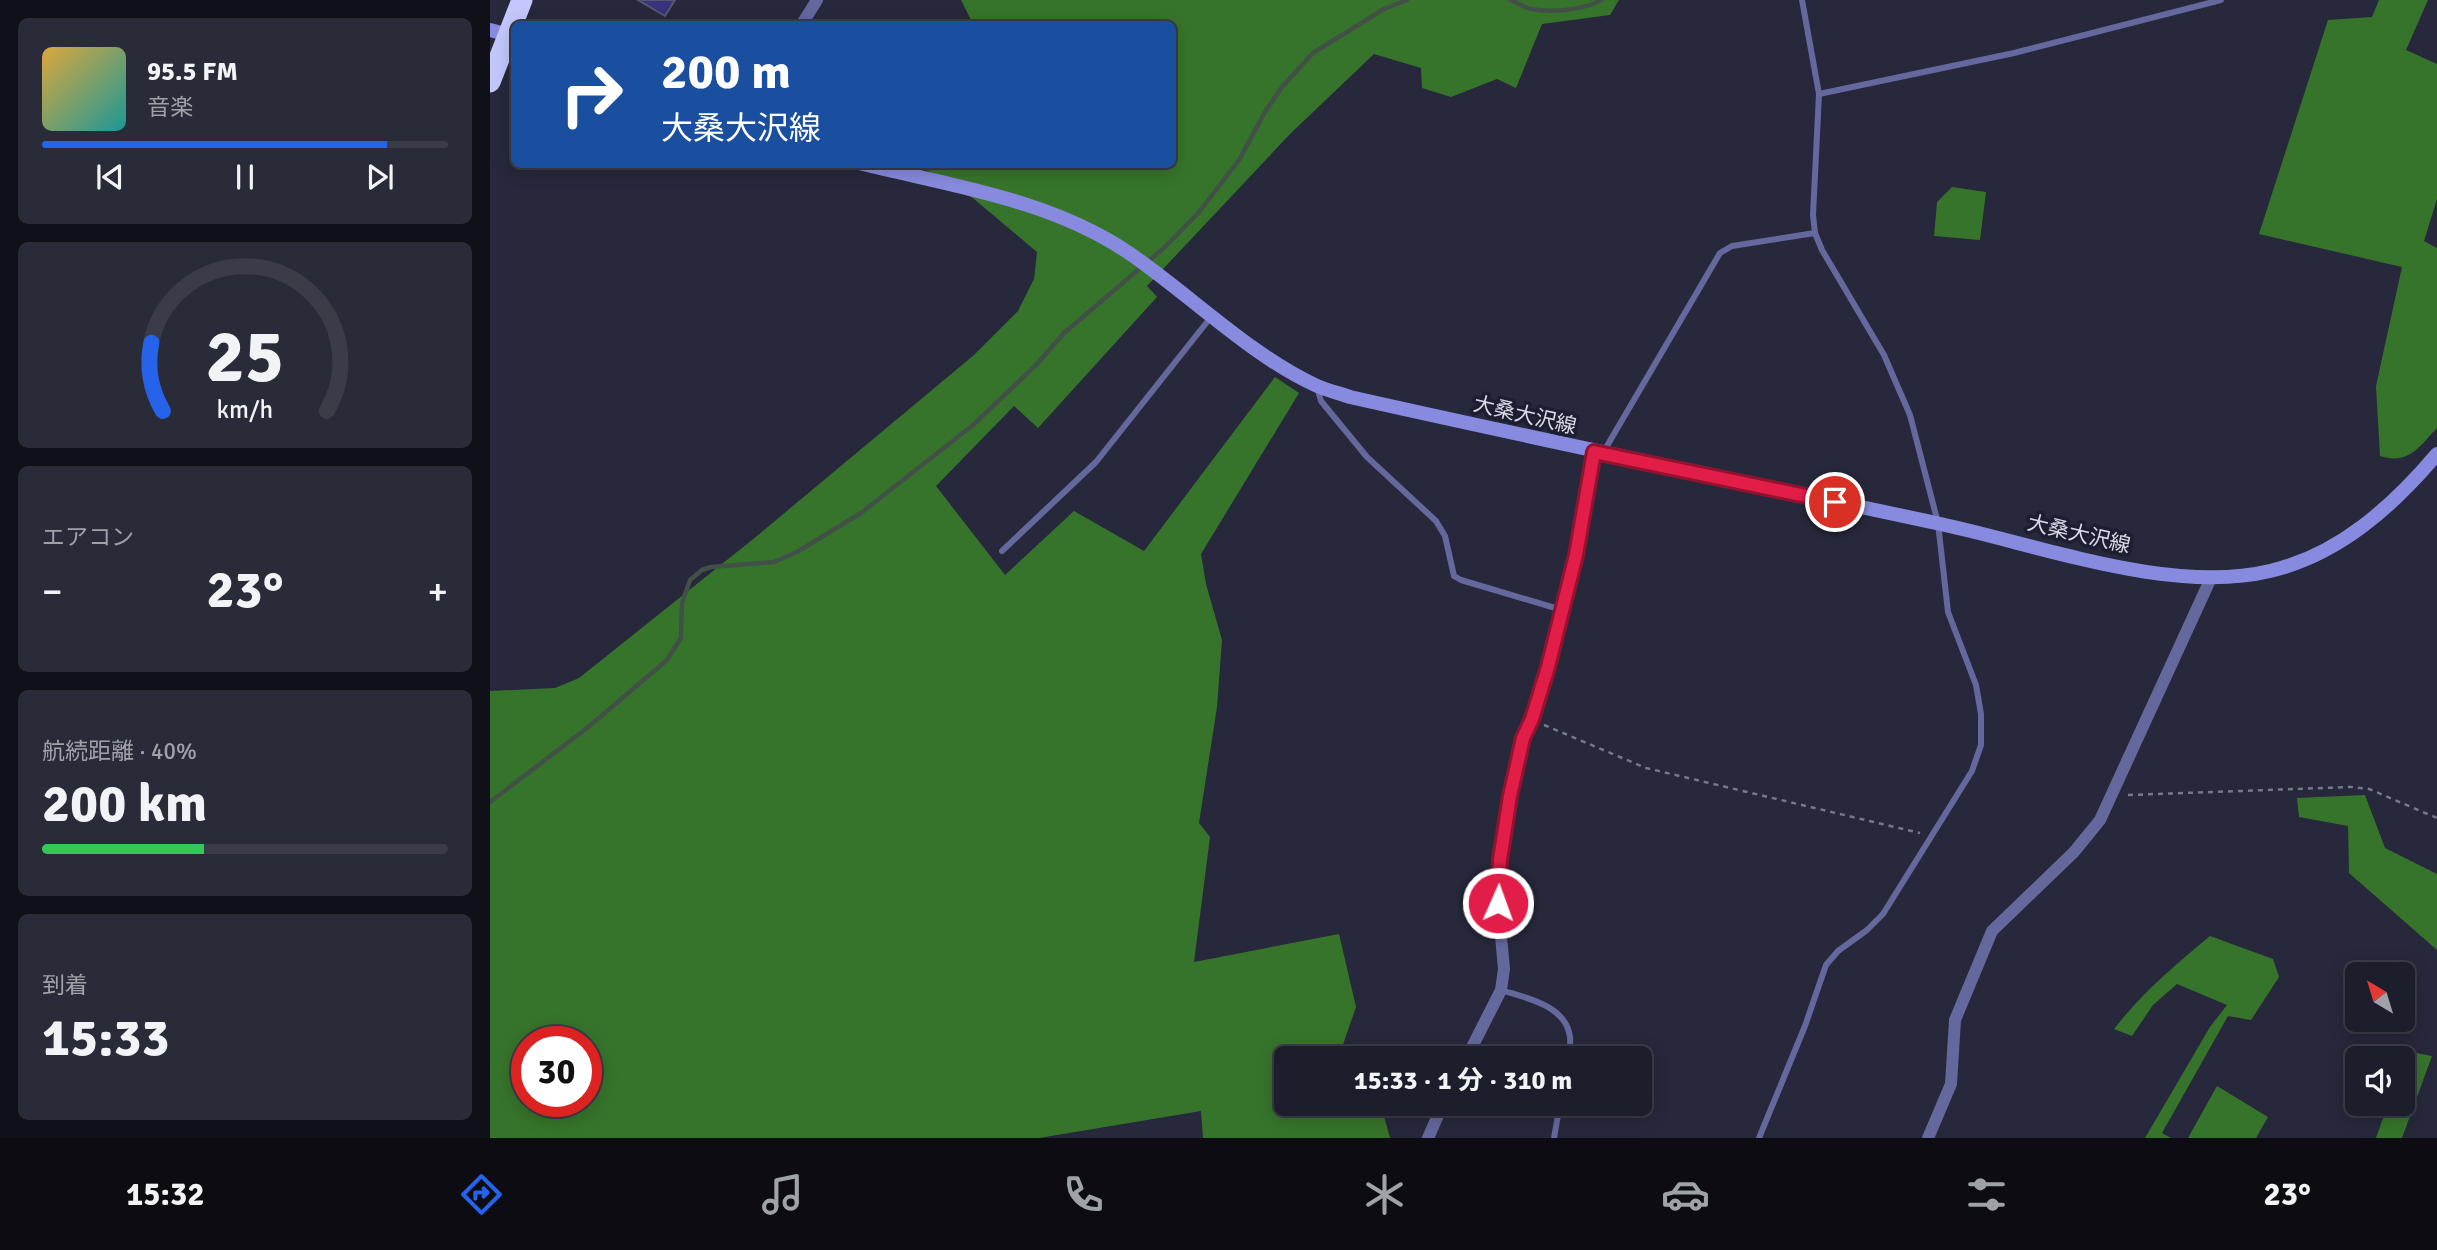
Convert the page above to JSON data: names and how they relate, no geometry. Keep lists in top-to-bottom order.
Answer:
{
  "streets": {
    "main road": ["大桑大沢線"]
  },
  "north": "top left",
  "page": {
    "turn": ["200 m", "大桑大沢線"],
    "song": ["95.5 FM", "音楽"],
    "tile": [
      "エアコン",
      ["航続距離 · 40%", "200 km"],
      ["到着", "15:33"]
    ],
    "heat": ["−", "23°", "+"],
    "limit": "30",
    "trip": "15:33 · 1 分 · 310 m",
    "tabs": ["15:32", "23°"],
    "gauge": ["25", "km/h"]
  }
}
